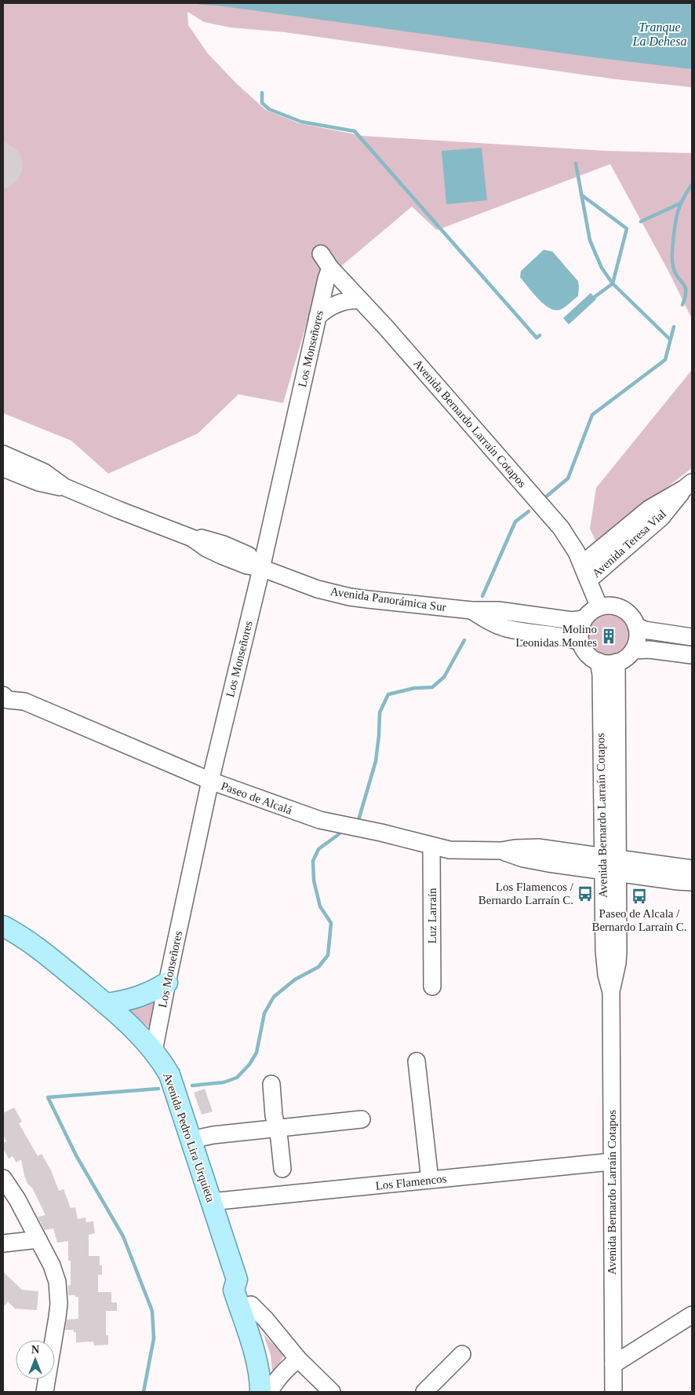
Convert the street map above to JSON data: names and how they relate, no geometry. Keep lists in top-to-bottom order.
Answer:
{
  "streets": {
    "main road": ["Avenida Pedro Lira Urquieta"],
    "street": [
      "Los Monseñores",
      "Avenida Bernardo Larraín Cotapos",
      "Avenida Teresa Vial",
      "Avenida Panorámica Sur",
      "Paseo de Alcalá",
      "Luz Larraín",
      "Los Flamencos"
    ]
  },
  "crossings": [
    ["Los Monseñores", "Avenida Bernardo Larraín Cotapos"],
    ["Los Monseñores", "Avenida Panorámica Sur"],
    ["Los Monseñores", "Paseo de Alcalá"],
    ["Los Monseñores", "Avenida Pedro Lira Urquieta"],
    ["Avenida Bernardo Larraín Cotapos", "Avenida Teresa Vial"],
    ["Avenida Bernardo Larraín Cotapos", "Avenida Panorámica Sur"],
    ["Avenida Bernardo Larraín Cotapos", "Paseo de Alcalá"],
    ["Avenida Bernardo Larraín Cotapos", "Los Flamencos"],
    ["Paseo de Alcalá", "Luz Larraín"],
    ["Avenida Pedro Lira Urquieta", "Los Flamencos"]
  ],
  "water": ["Tranque La Dehesa"],
  "places": {
    "building": ["Molino Leonidas Montes"],
    "bus stop": ["Los Flamencos / Bernardo Larraín C.", "Paseo de Alcala / Bernardo Larraín C."]
  },
  "north": "top"
}
